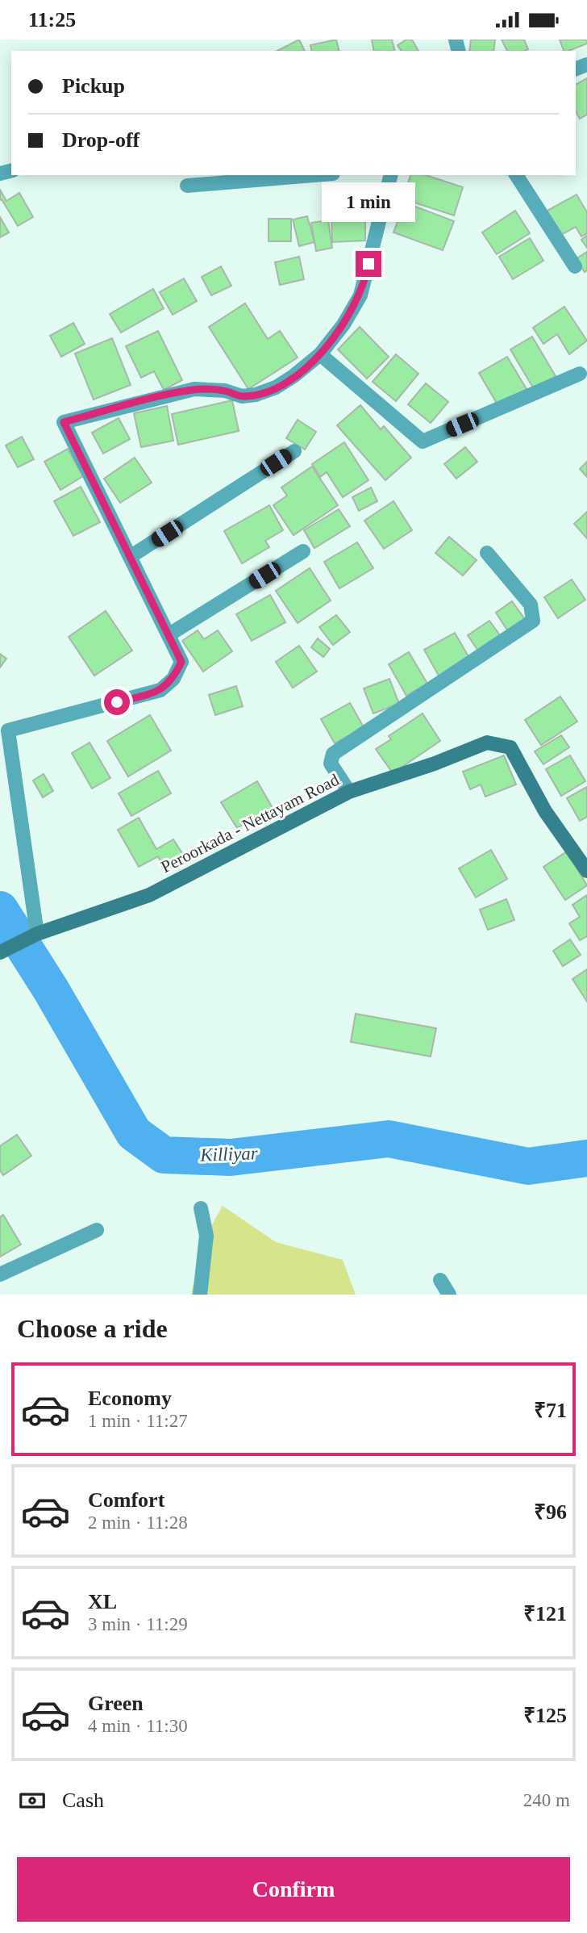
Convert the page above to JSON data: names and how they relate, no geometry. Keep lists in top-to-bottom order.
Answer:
{
  "streets": {
    "street": ["Peroorkada - Nettayam Road"]
  },
  "water": ["Killiyar"],
  "page": {
    "status": "11:25",
    "banner": ["Pickup", "Drop-off"],
    "bubble": "1 min",
    "heading": "Choose a ride",
    "list": [
      {
        "name": "Economy",
        "note": "1 min · 11:27",
        "value": "₹71"
      },
      {
        "name": "Comfort",
        "note": "2 min · 11:28",
        "value": "₹96"
      },
      {
        "name": "XL",
        "note": "3 min · 11:29",
        "value": "₹121"
      },
      {
        "name": "Green",
        "note": "4 min · 11:30",
        "value": "₹125"
      }
    ],
    "pay": ["Cash", "240 m"],
    "buttons": "Confirm"
  }
}
